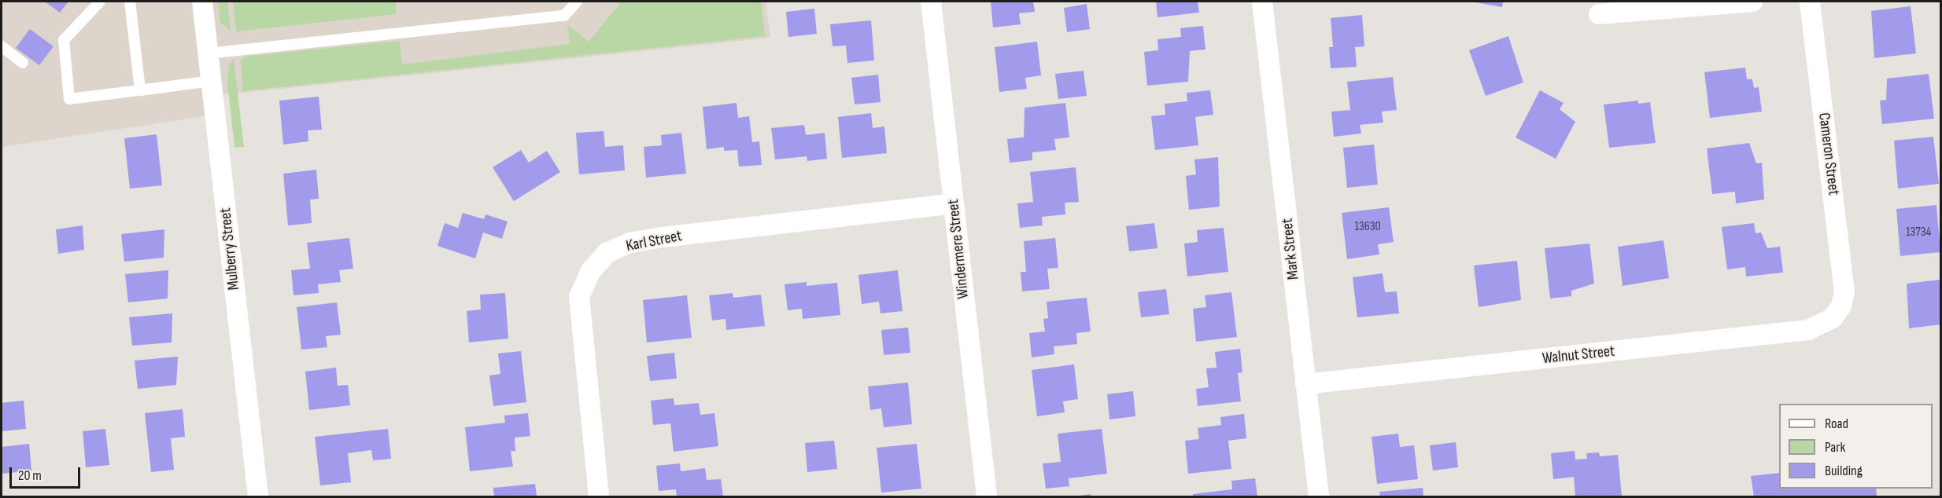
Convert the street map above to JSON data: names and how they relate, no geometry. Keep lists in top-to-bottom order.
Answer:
{
  "streets": {
    "street": [
      "Cameron Street",
      "Karl Street",
      "Mulberry Street",
      "Windermere Street",
      "Mark Street",
      "Walnut Street"
    ]
  },
  "crossings": [
    ["Cameron Street", "Walnut Street"],
    ["Karl Street", "Windermere Street"],
    ["Mark Street", "Walnut Street"]
  ],
  "house_numbers": ["13630", "13734"],
  "legend": ["Road", "Park", "Building"],
  "scale_bar": "20 m"
}
